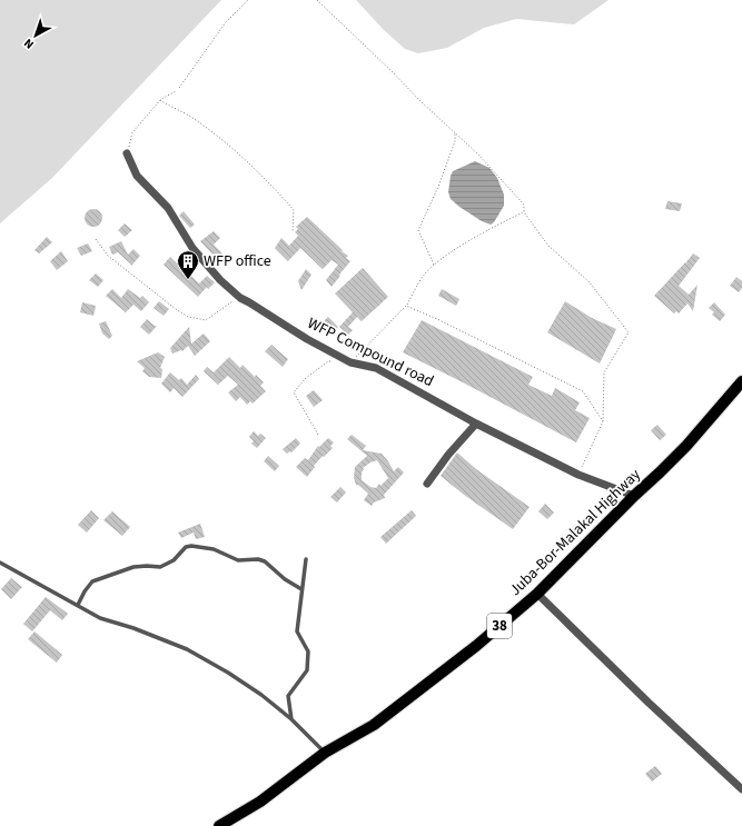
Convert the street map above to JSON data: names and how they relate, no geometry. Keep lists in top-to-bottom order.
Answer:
{
  "streets": {
    "main road": ["Juba-Bor-Malakal Highway", "38"],
    "street": ["WFP Compound road"]
  },
  "crossings": [
    ["WFP Compound road", "Juba-Bor-Malakal Highway"]
  ],
  "places": {
    "building": ["WFP office"]
  },
  "north": "bottom left"
}
